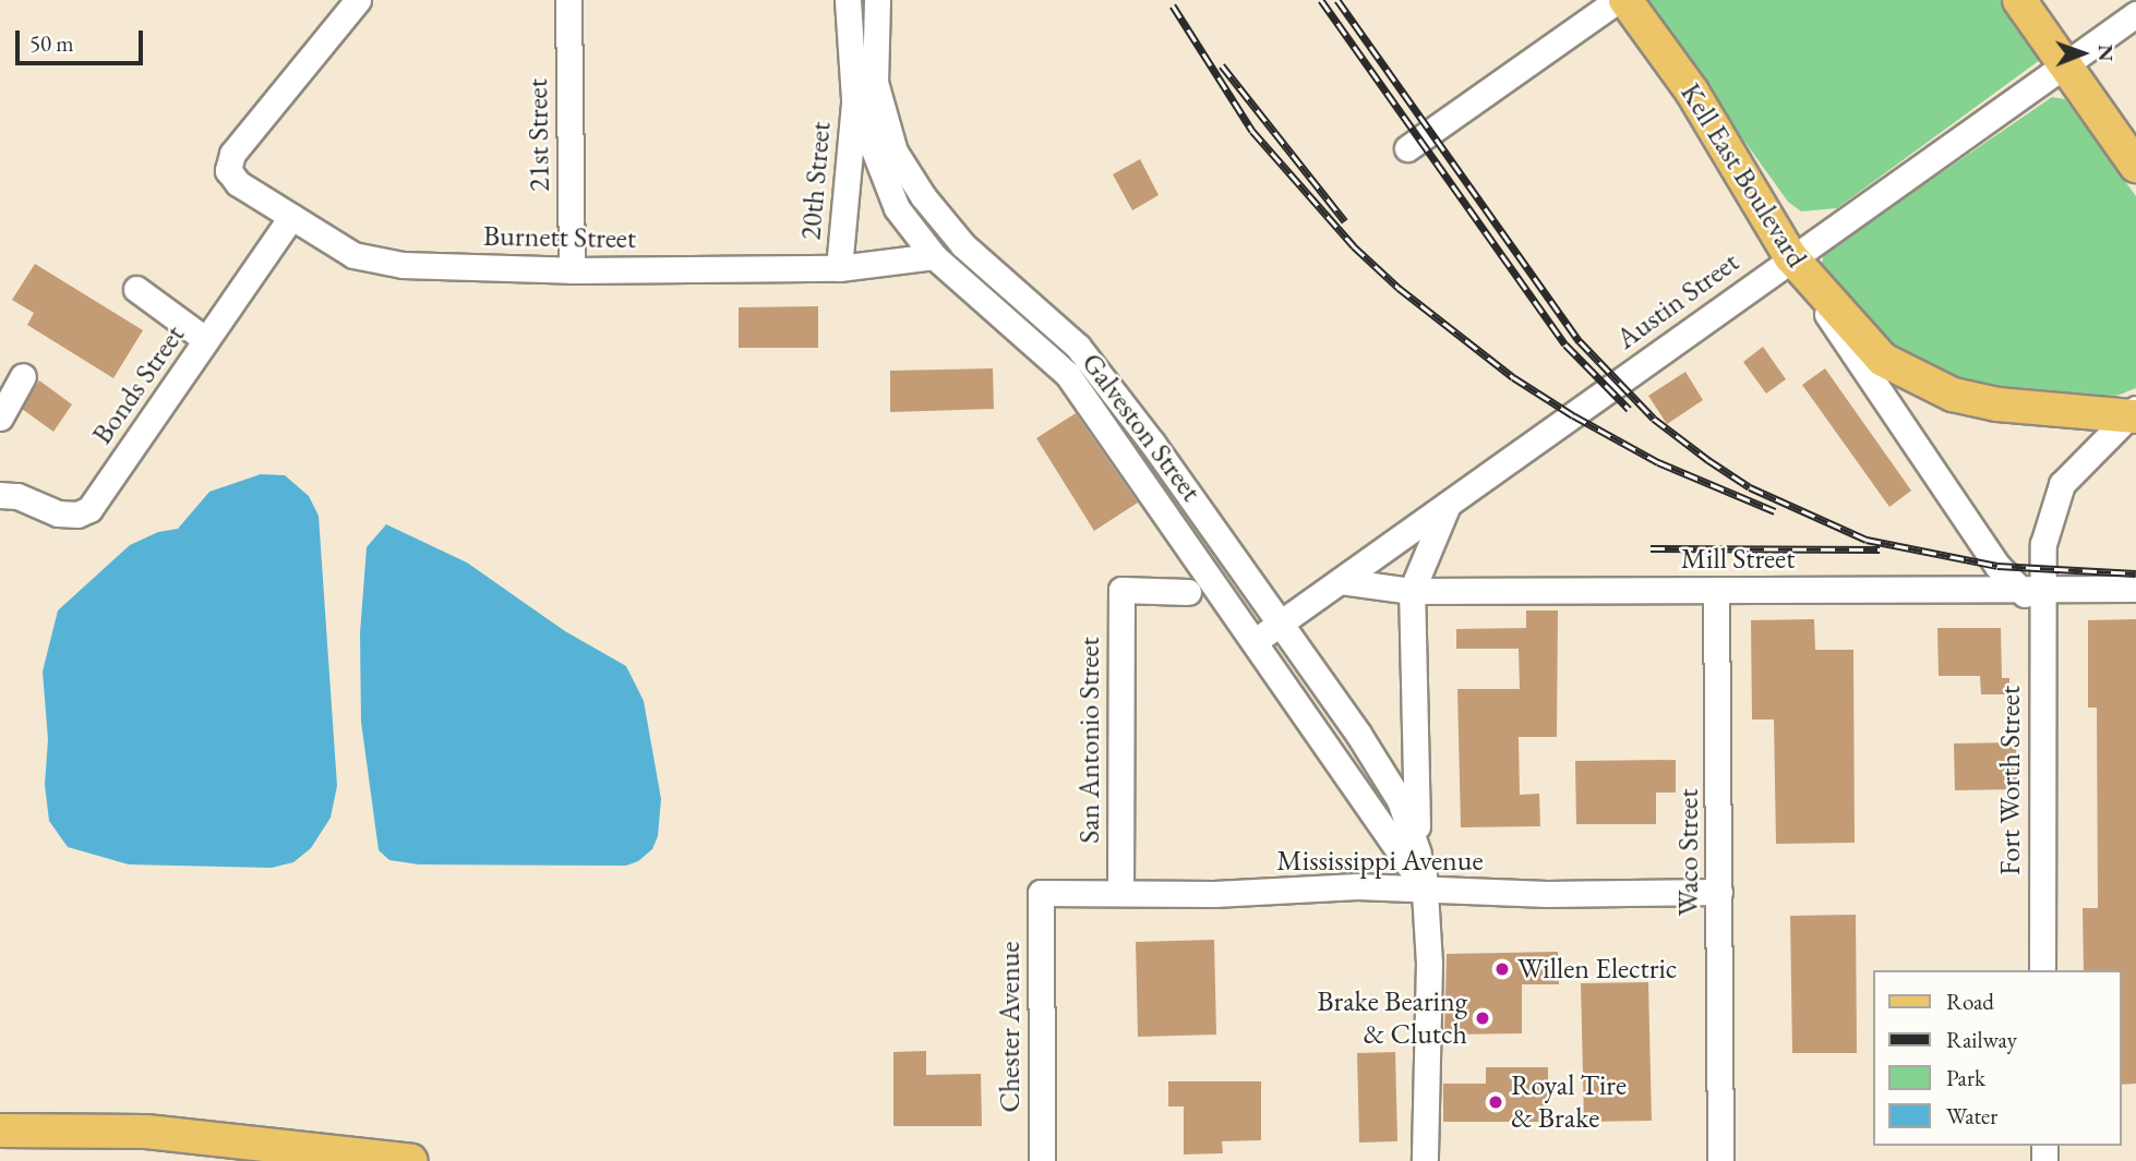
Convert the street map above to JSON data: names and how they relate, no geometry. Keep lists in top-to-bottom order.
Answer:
{
  "streets": {
    "main road": ["Kell East Boulevard"],
    "street": [
      "21st Street",
      "20th Street",
      "Burnett Street",
      "Austin Street",
      "Bonds Street",
      "Galveston Street",
      "Mill Street",
      "San Antonio Street",
      "Fort Worth Street",
      "Waco Street",
      "Mississippi Avenue",
      "Chester Avenue"
    ]
  },
  "crossings": [
    ["21st Street", "Burnett Street"],
    ["Kell East Boulevard", "Austin Street"],
    ["20th Street", "Burnett Street"],
    ["20th Street", "Galveston Street"],
    ["Burnett Street", "Bonds Street"],
    ["Burnett Street", "Galveston Street"],
    ["Austin Street", "Galveston Street"],
    ["Austin Street", "Mill Street"],
    ["Galveston Street", "Mill Street"],
    ["Galveston Street", "Mississippi Avenue"],
    ["Mill Street", "Fort Worth Street"],
    ["Mill Street", "Waco Street"],
    ["San Antonio Street", "Mississippi Avenue"],
    ["Waco Street", "Mississippi Avenue"],
    ["Mississippi Avenue", "Chester Avenue"]
  ],
  "places": ["Willen Electric", "Brake Bearing & Clutch", "Royal Tire & Brake"],
  "legend": [
    "Road",
    "Railway",
    "Park",
    "Water"
  ],
  "scale_bar": "50 m",
  "north": "right"
}
